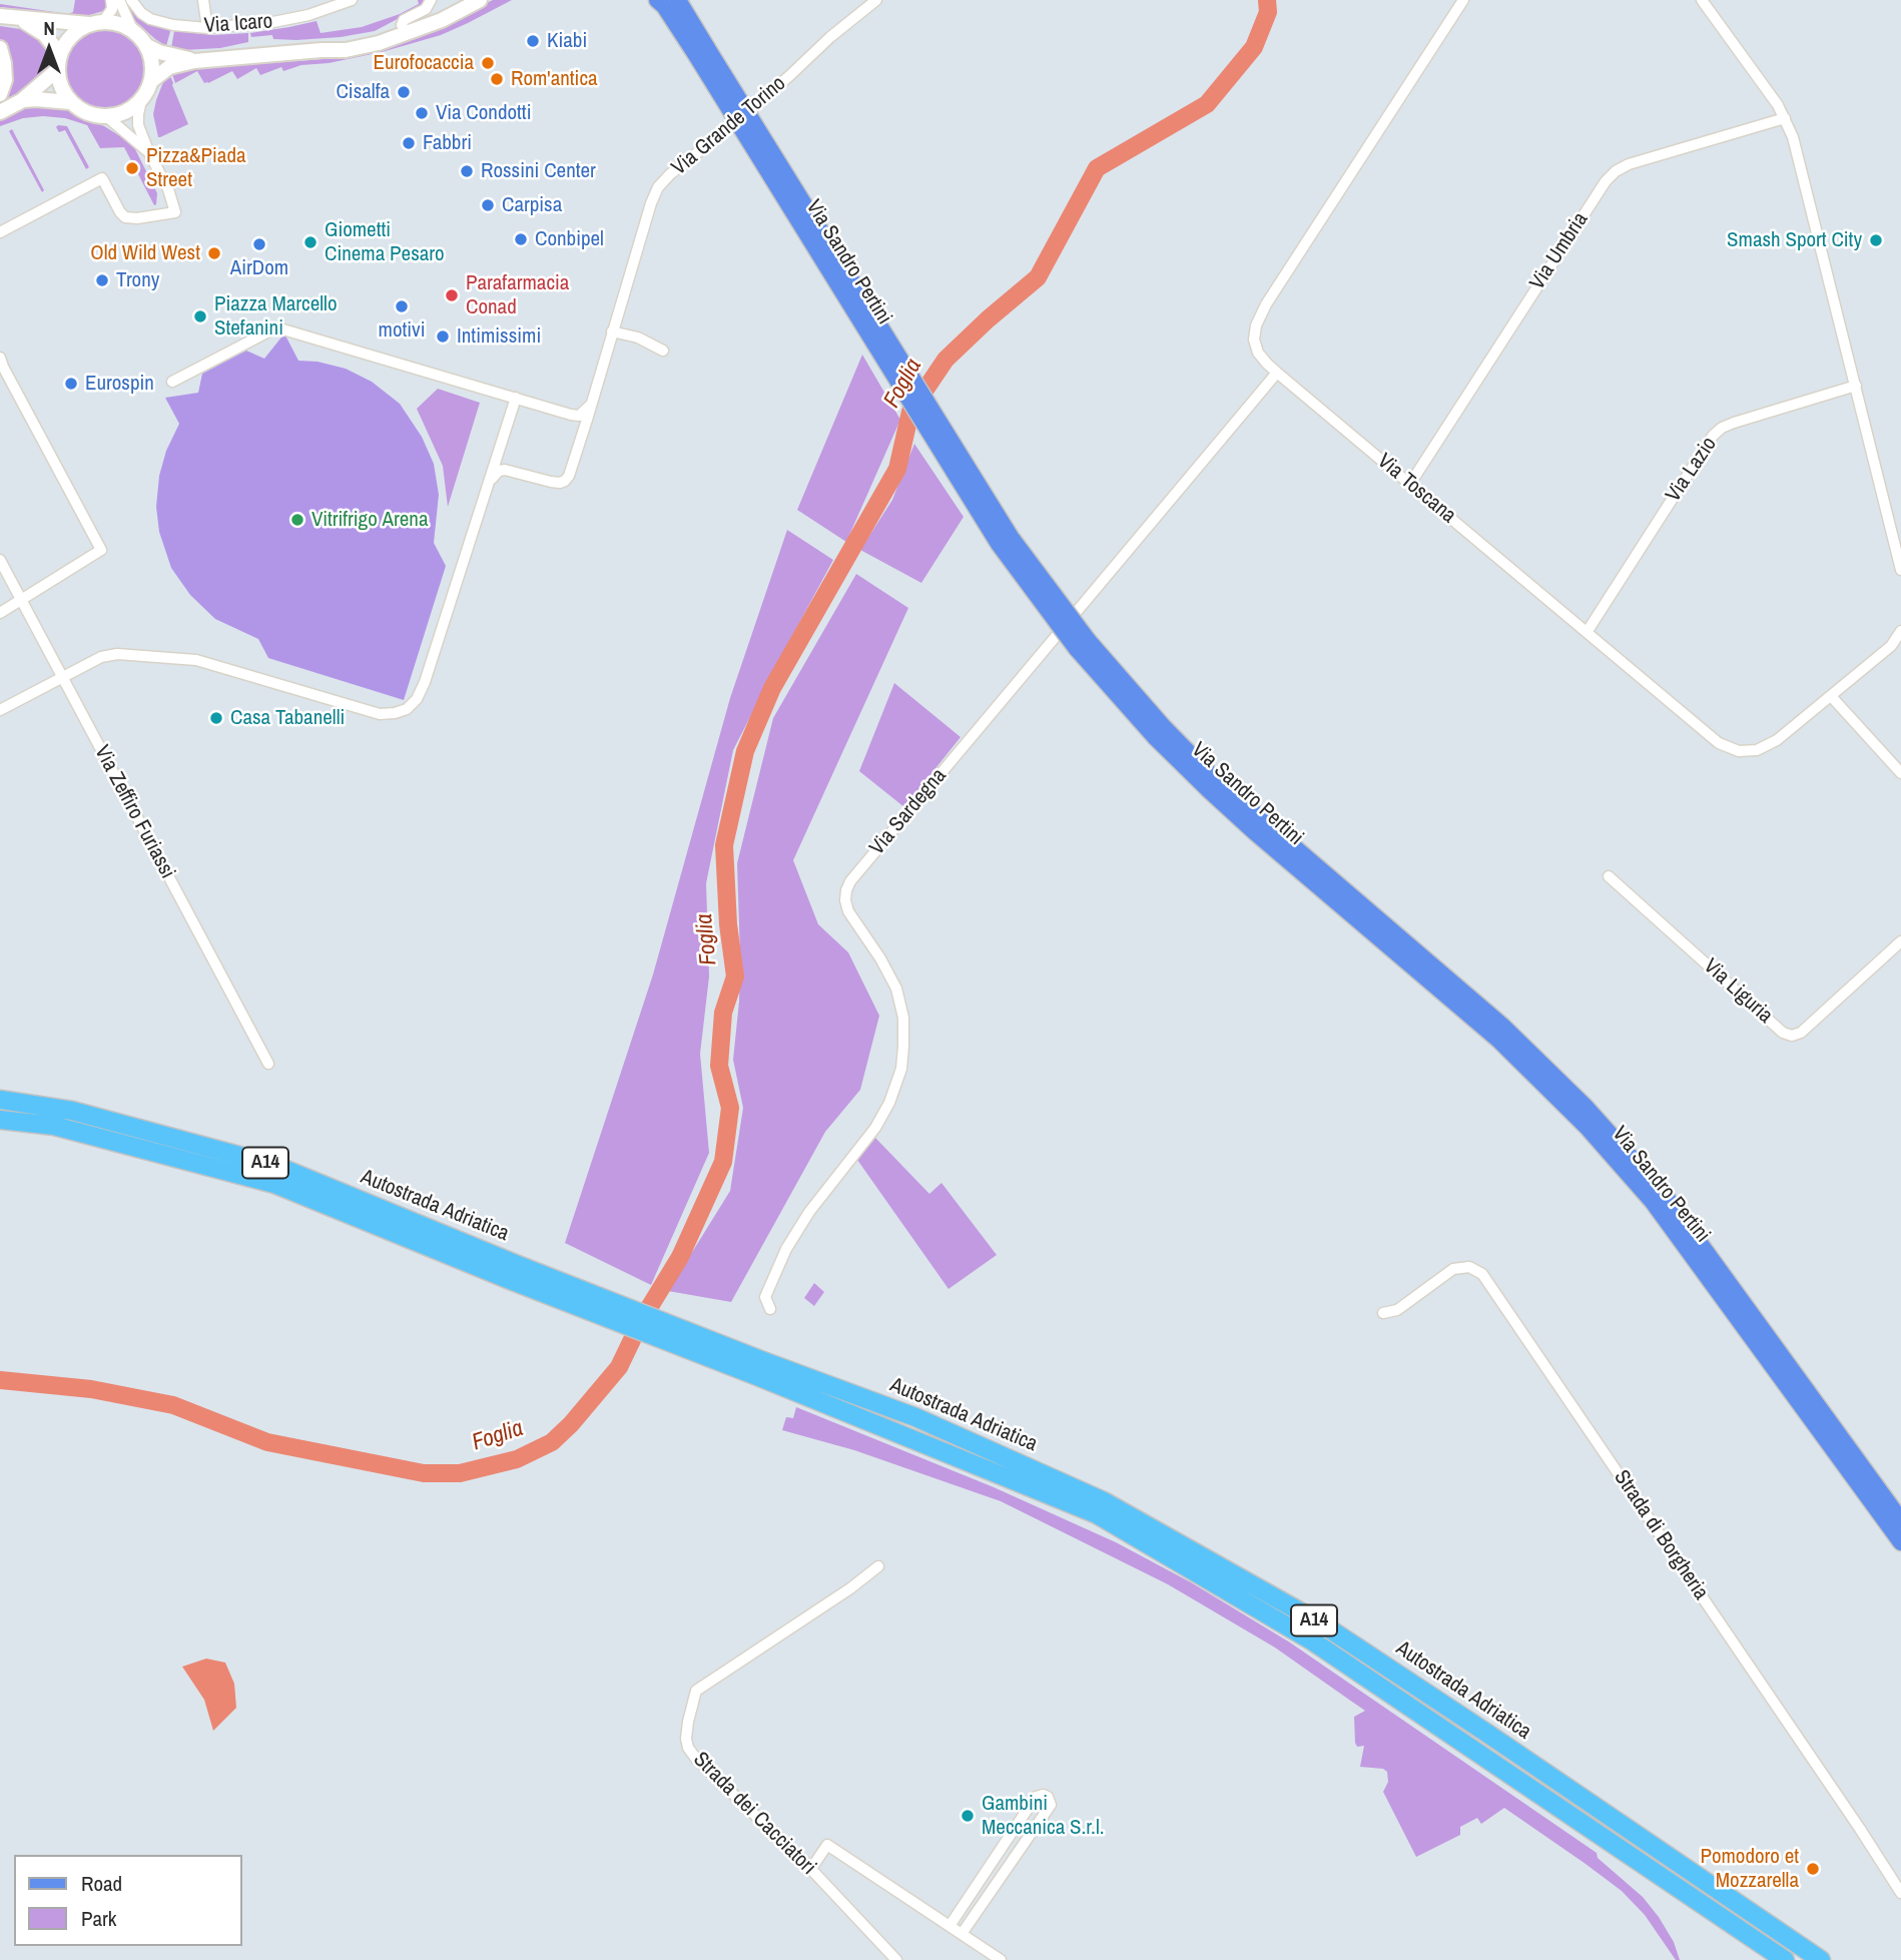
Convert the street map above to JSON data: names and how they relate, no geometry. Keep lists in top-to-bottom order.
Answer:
{
  "streets": {
    "highway": ["A14", "Autostrada Adriatica"],
    "main road": ["Via Sandro Pertini"],
    "street": [
      "Via Icaro",
      "Via Grande Torino",
      "Via Umbria",
      "Via Lazio",
      "Via Toscana",
      "Via Zeffiro Furiassi",
      "Via Sardegna",
      "Via Liguria",
      "Strada di Borgheria",
      "Strada dei Cacciatori"
    ]
  },
  "crossings": [
    ["Via Umbria", "Via Toscana"],
    ["Via Lazio", "Via Toscana"],
    ["Via Toscana", "Via Sardegna"]
  ],
  "water": ["Foglia"],
  "places": [
    "Kiabi",
    "Eurofocaccia",
    "Rom'antica",
    "Cisalfa",
    "Via Condotti",
    "Fabbri",
    "Pizza&Piada Street",
    "Rossini Center",
    "Carpisa",
    "Conbipel",
    "Smash Sport City",
    "Giometti Cinema Pesaro",
    "AirDom",
    "Old Wild West",
    "Trony",
    "Parafarmacia Conad",
    "motivi",
    "Piazza Marcello Stefanini",
    "Intimissimi",
    "Eurospin",
    "Vitrifrigo Arena",
    "Casa Tabanelli",
    "Gambini Meccanica S.r.l.",
    "Pomodoro et Mozzarella"
  ],
  "legend": ["Road", "Park"],
  "north": "top"
}
